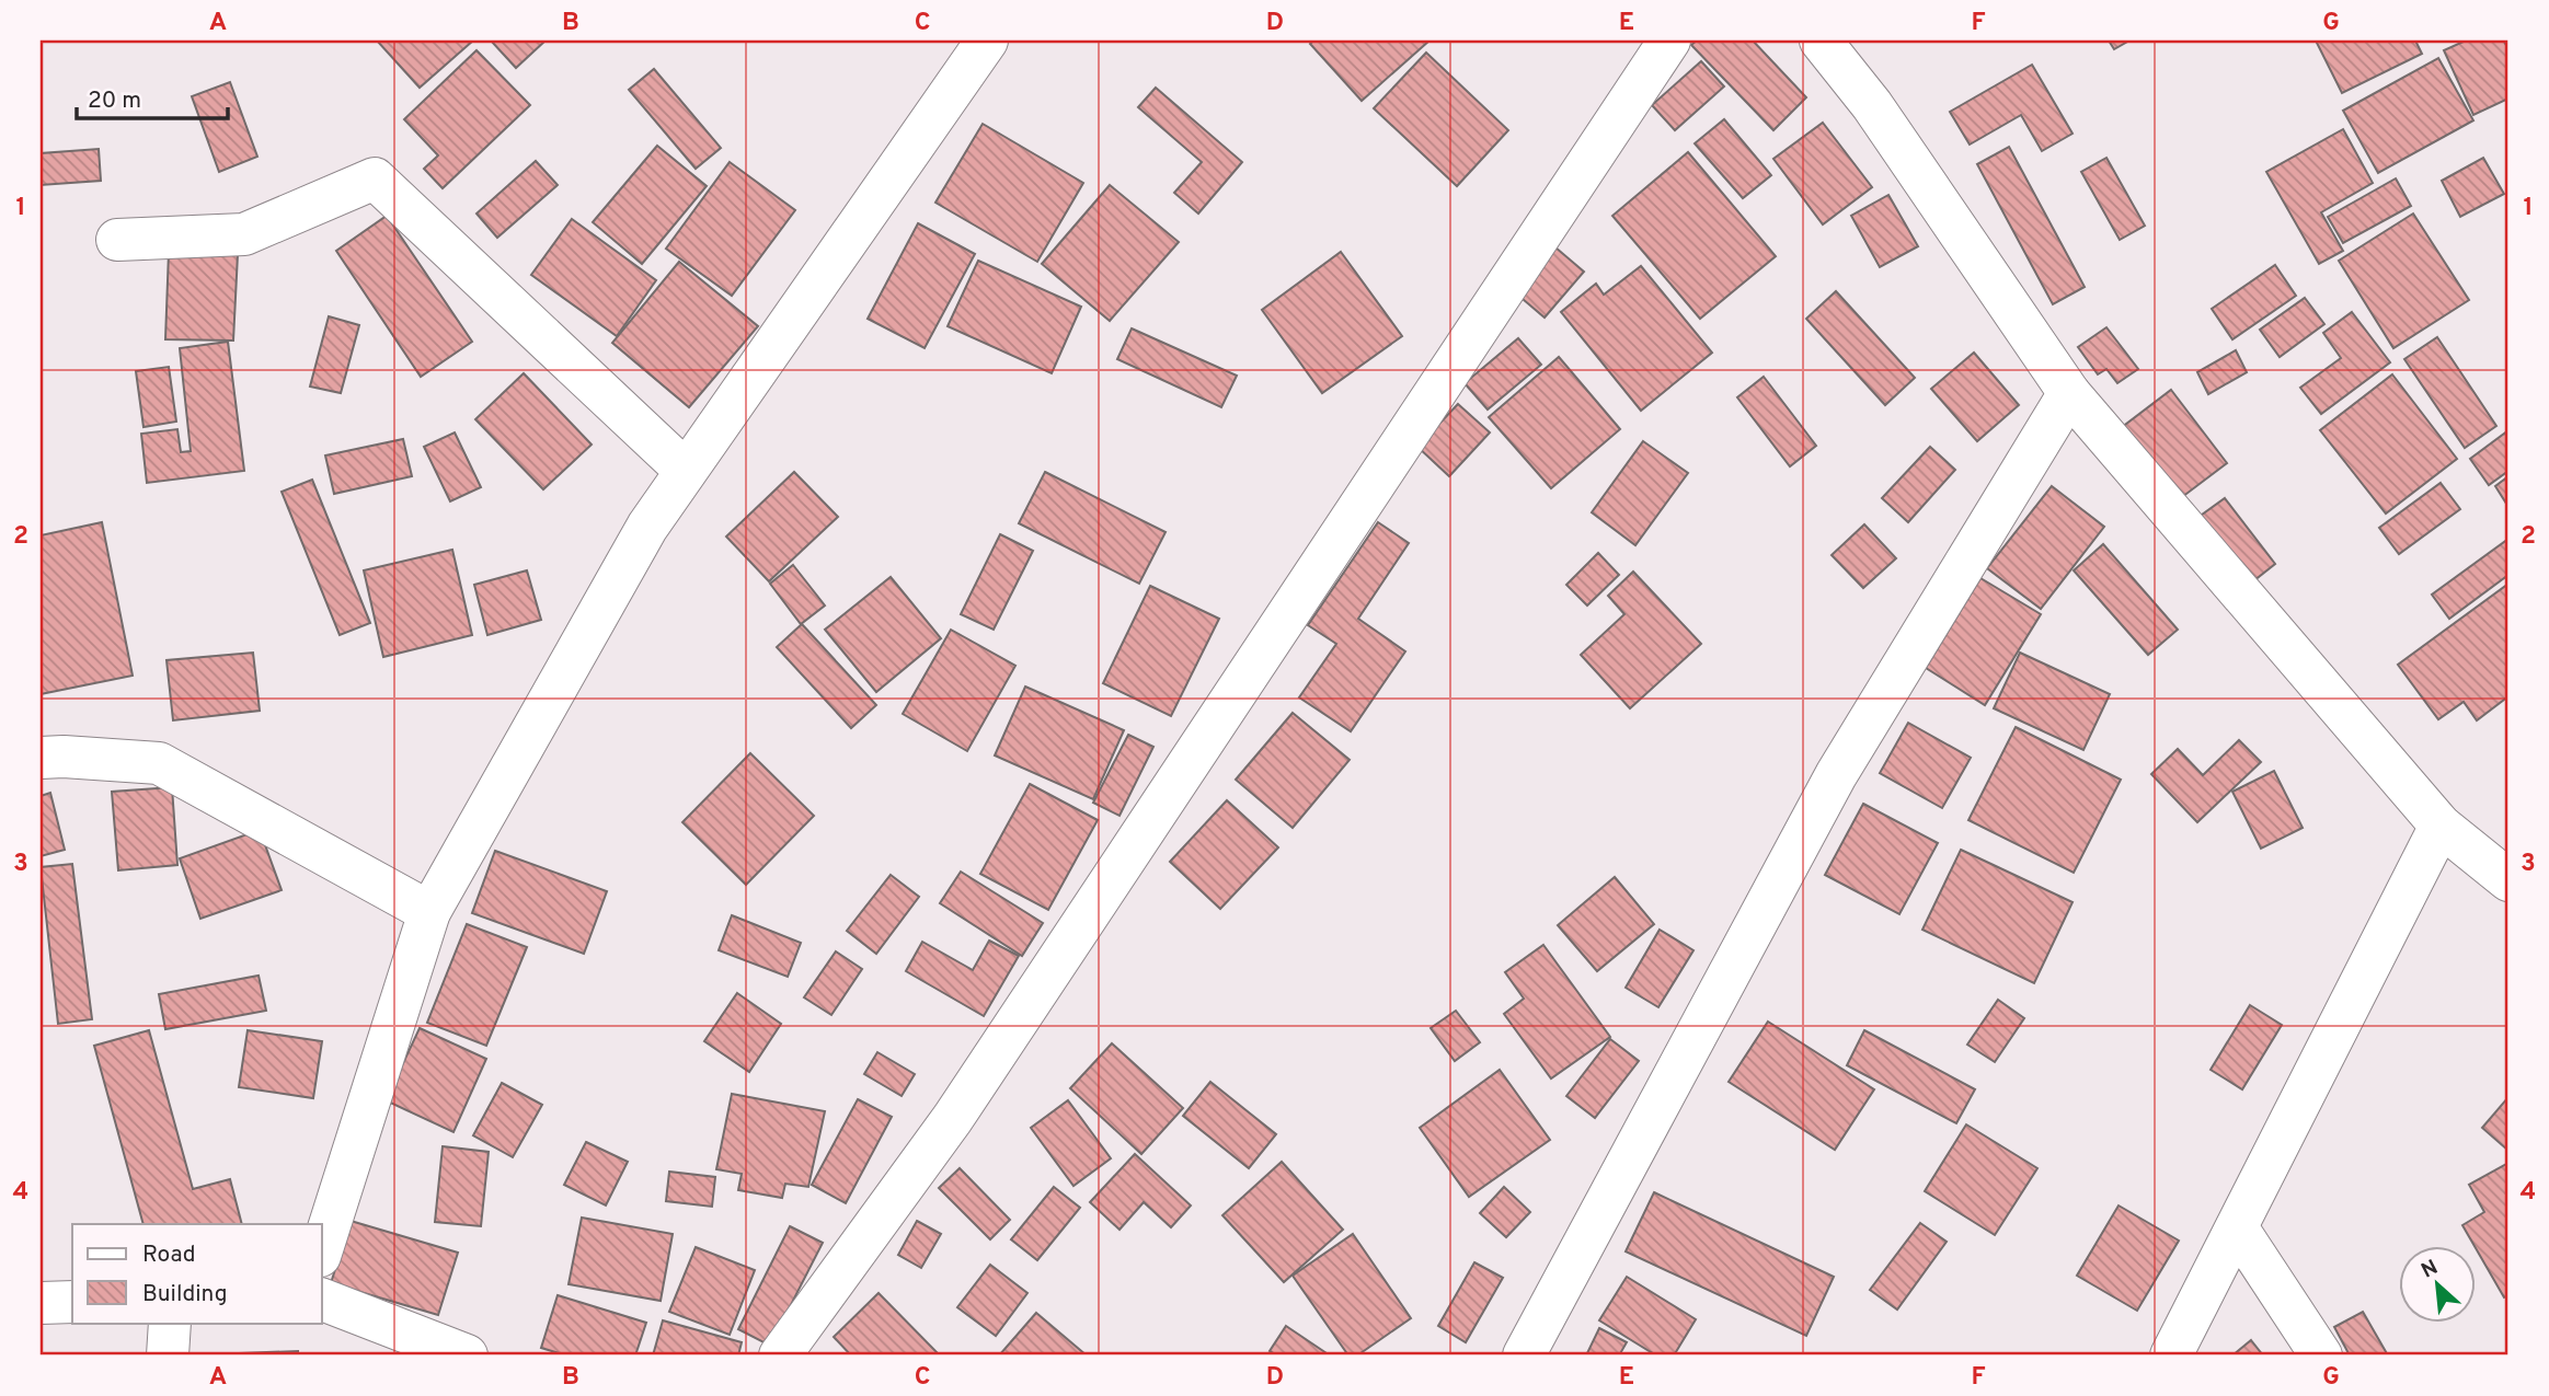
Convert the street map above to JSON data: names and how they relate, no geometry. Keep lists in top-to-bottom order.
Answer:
{
  "legend": ["Road", "Building"],
  "scale_bar": "20 m",
  "north": "top left",
  "grid": {
    "columns": [
      "A",
      "B",
      "C",
      "D",
      "E",
      "F",
      "G"
    ],
    "rows": [
      "1",
      "2",
      "3",
      "4"
    ]
  }
}
